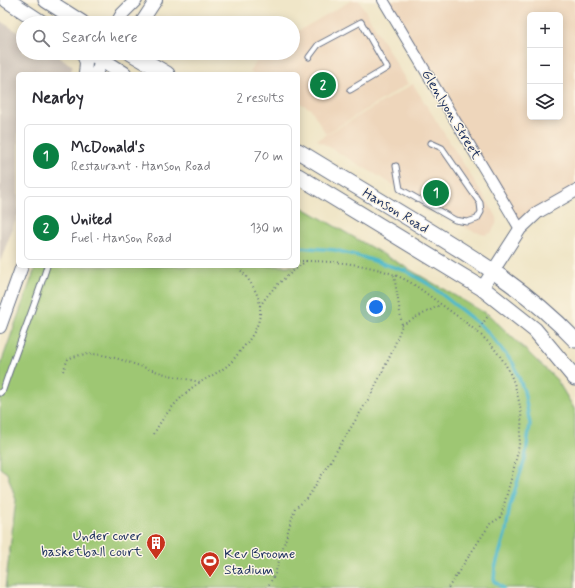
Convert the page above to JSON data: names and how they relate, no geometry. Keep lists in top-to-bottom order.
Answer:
{
  "streets": {
    "main road": ["Hanson Road"],
    "street": ["Glenlyon Street"]
  },
  "places": {
    "building": ["Under cover basketball court"],
    "sports": ["Kev Broome Stadium"]
  },
  "page": {
    "map_buttons": ["+", "−"],
    "search": "Search here",
    "pins": ["2", "1"],
    "heading": ["Nearby", "2 results"],
    "list": [
      {
        "mark": "1",
        "name": "McDonald's",
        "note": "Restaurant · Hanson Road",
        "value": "70 m"
      },
      {
        "mark": "2",
        "name": "United",
        "note": "Fuel · Hanson Road",
        "value": "130 m"
      }
    ]
  }
}
